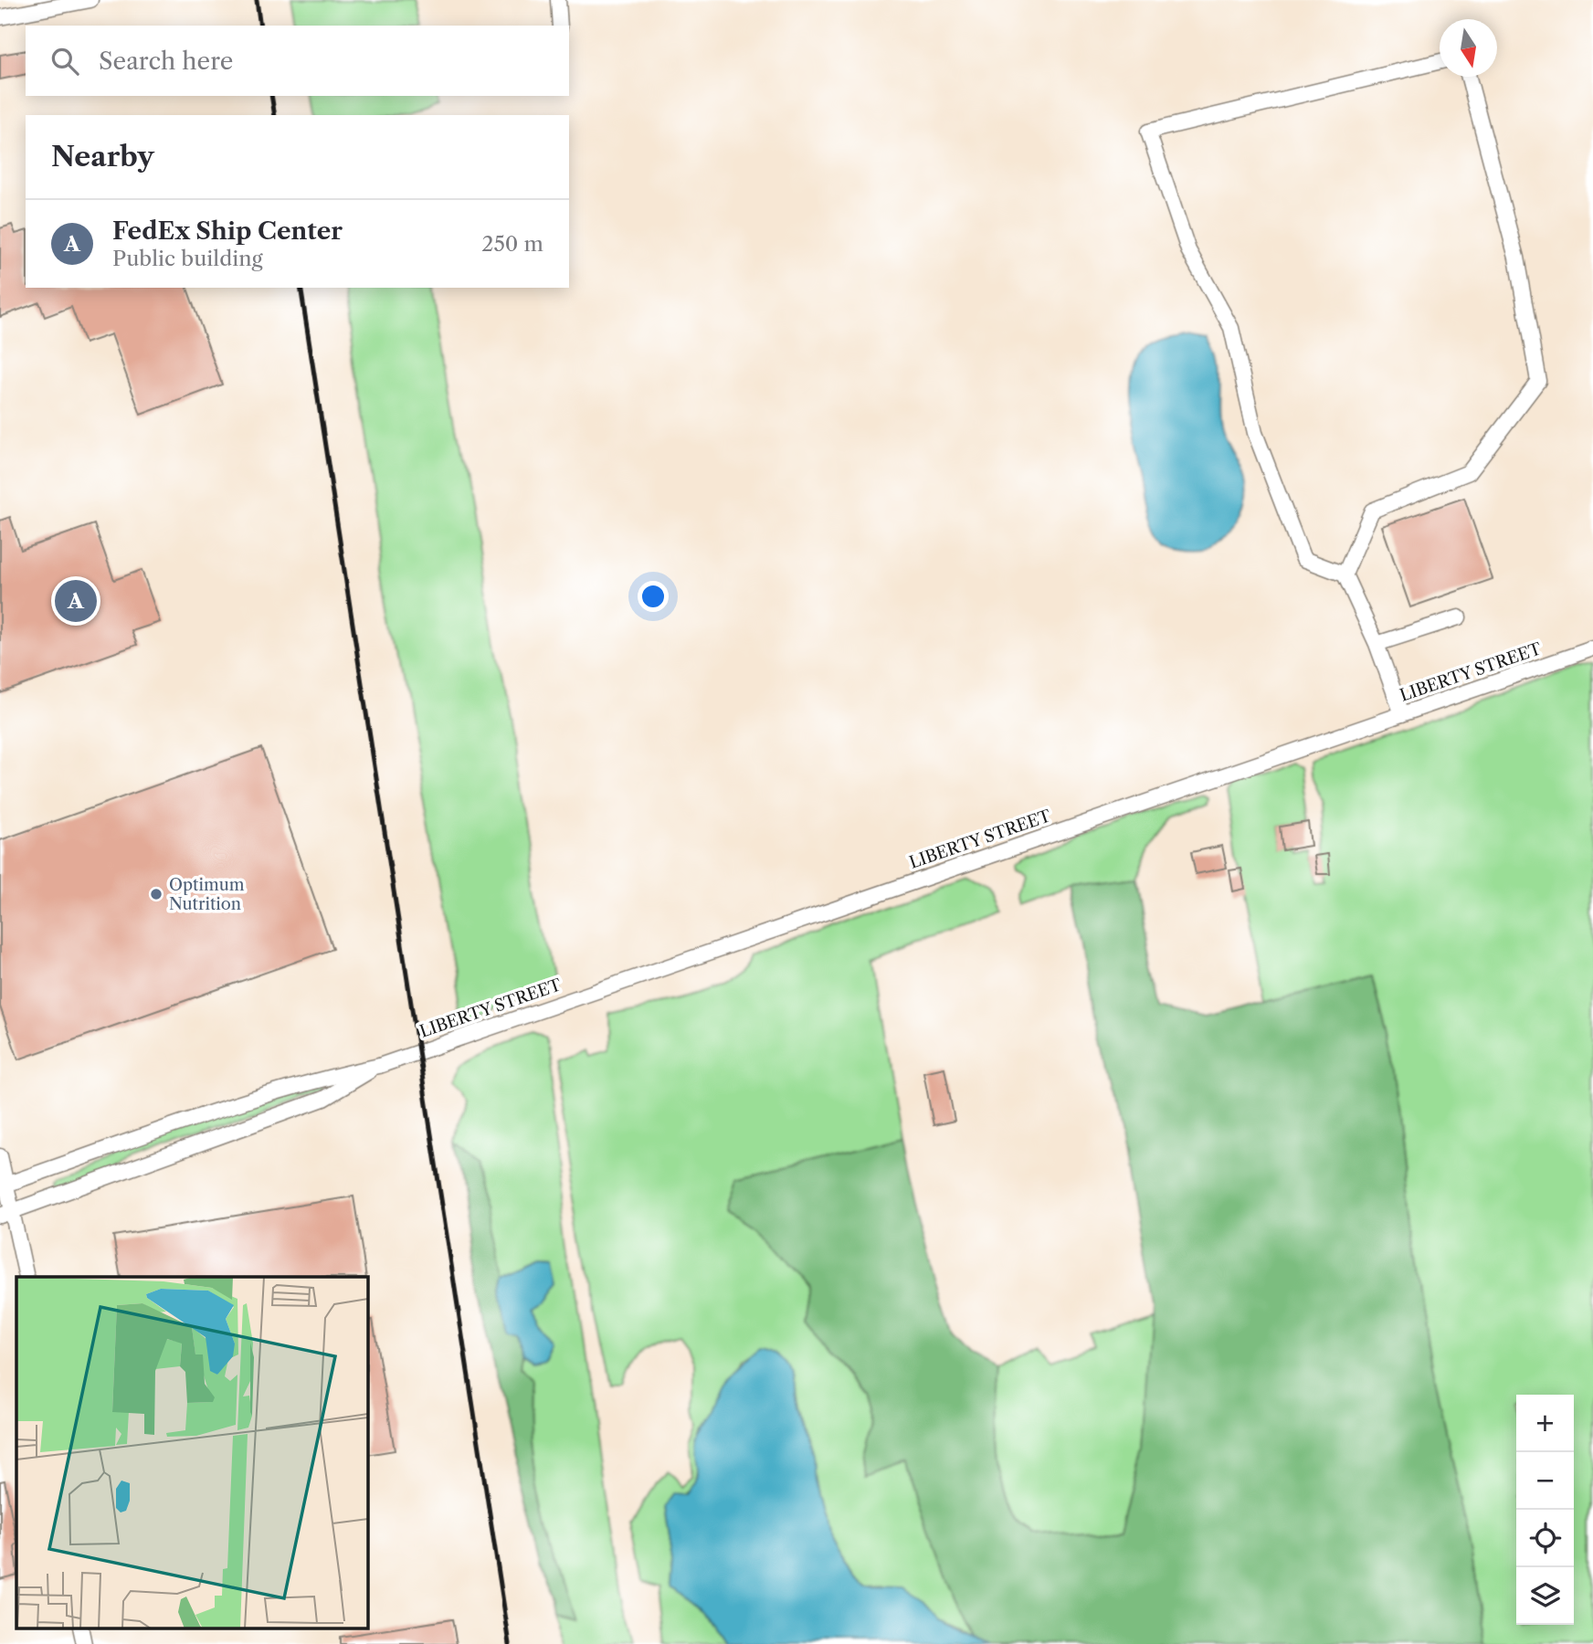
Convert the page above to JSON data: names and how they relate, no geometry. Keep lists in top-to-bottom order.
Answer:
{
  "streets": {
    "street": ["LIBERTY STREET"]
  },
  "places": ["Optimum Nutrition"],
  "north": "bottom",
  "page": {
    "search": "Search here",
    "heading": "Nearby",
    "list": [
      {
        "mark": "A",
        "name": "FedEx Ship Center",
        "note": "Public building",
        "value": "250 m"
      }
    ],
    "pins": "A",
    "map_buttons": ["+", "−"]
  }
}
